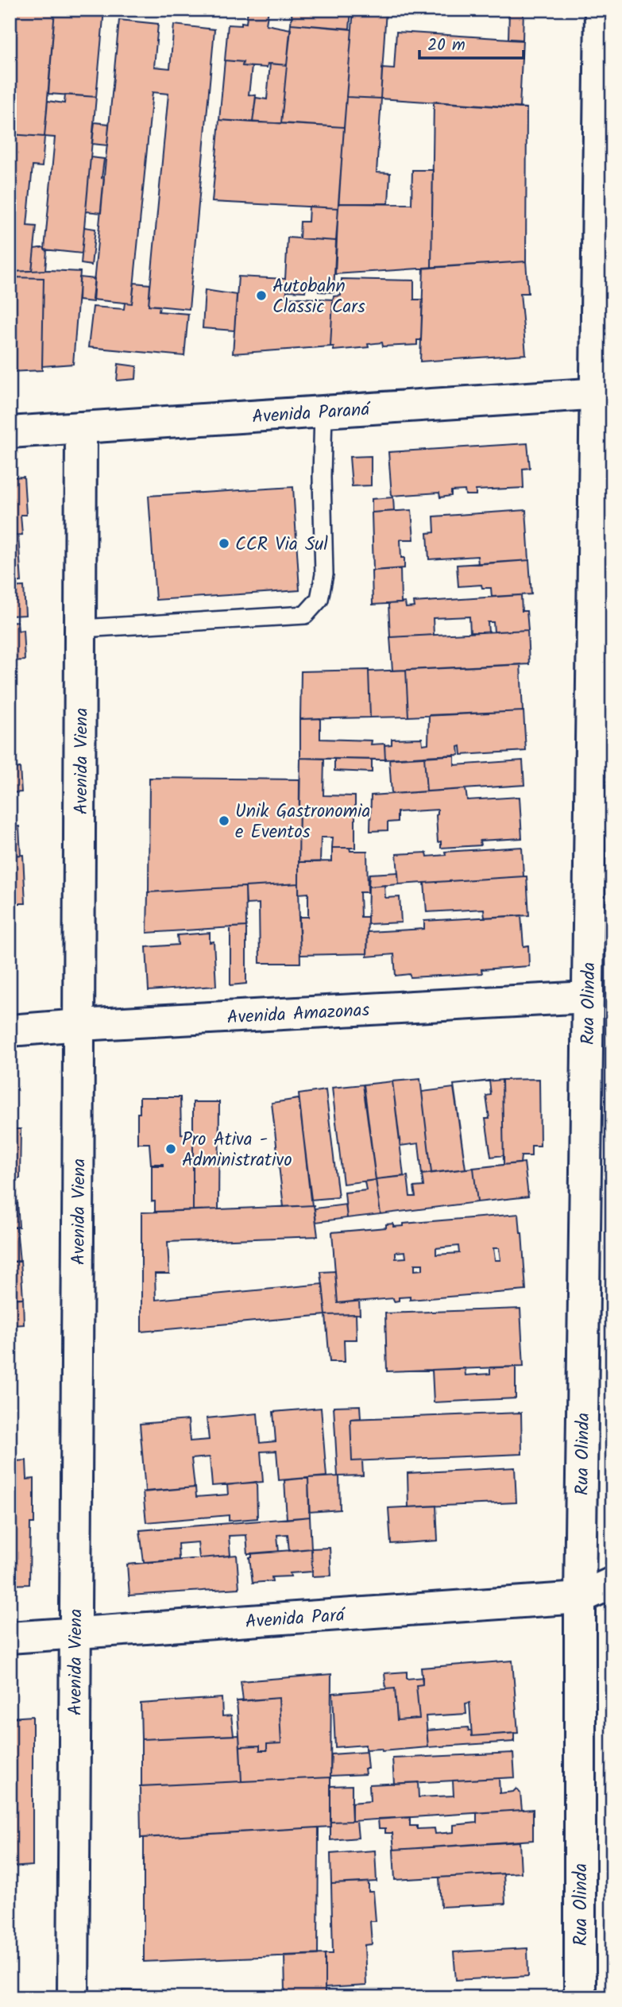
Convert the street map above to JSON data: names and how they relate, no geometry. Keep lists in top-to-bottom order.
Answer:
{
  "streets": {
    "street": [
      "Avenida Paraná",
      "Avenida Viena",
      "Rua Olinda",
      "Avenida Amazonas",
      "Avenida Pará"
    ]
  },
  "crossings": [
    ["Avenida Paraná", "Avenida Viena"],
    ["Avenida Paraná", "Rua Olinda"],
    ["Avenida Viena", "Avenida Amazonas"],
    ["Avenida Viena", "Avenida Pará"],
    ["Rua Olinda", "Avenida Amazonas"],
    ["Rua Olinda", "Avenida Pará"]
  ],
  "places": [
    "Autobahn Classic Cars",
    "CCR Via Sul",
    "Unik Gastronomia e Eventos",
    "Pro Ativa - Administrativo"
  ],
  "scale_bar": "20 m"
}
